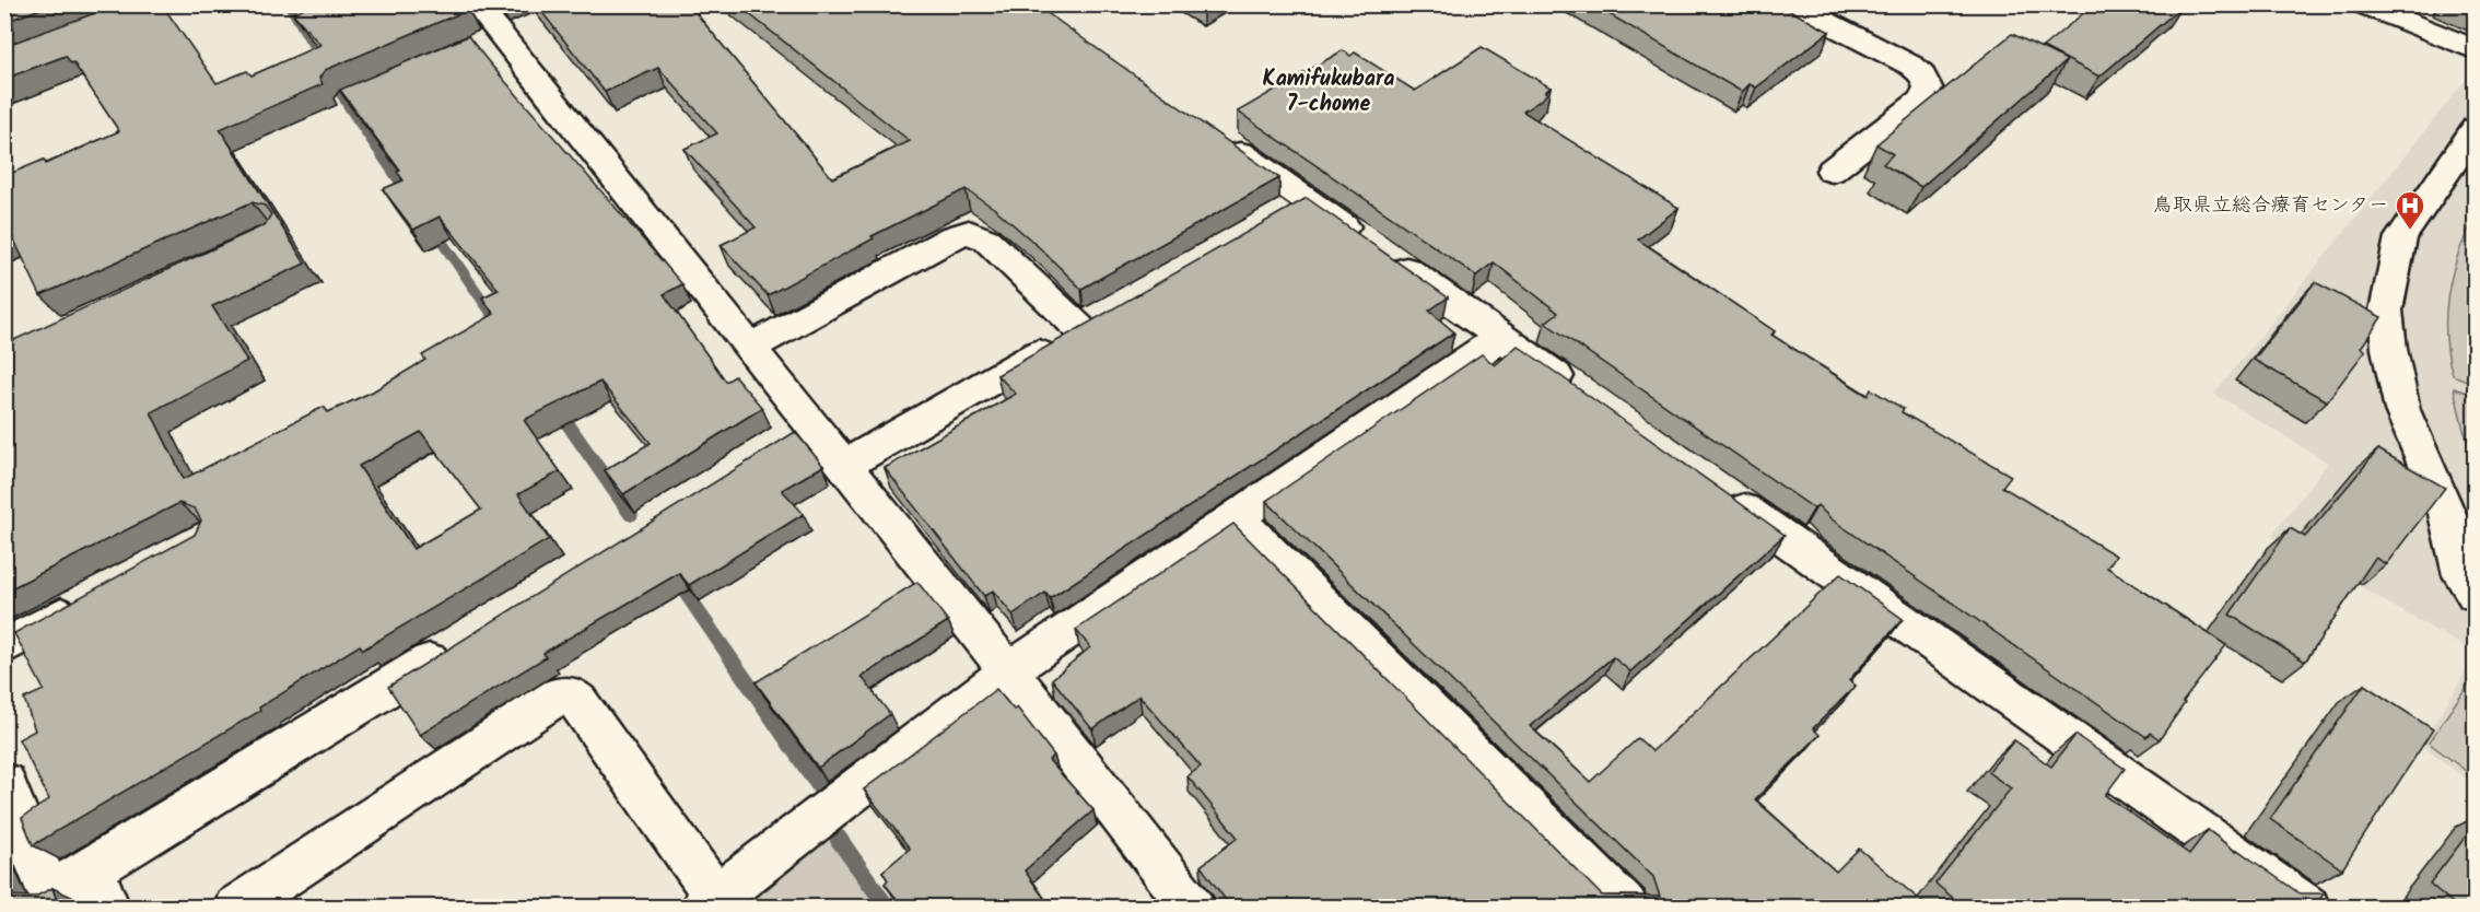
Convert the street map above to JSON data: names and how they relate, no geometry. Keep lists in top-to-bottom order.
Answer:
{
  "districts": ["Kamifukubara 7-chome"],
  "places": {
    "hospital": ["鳥取県立総合療育センター"]
  }
}
